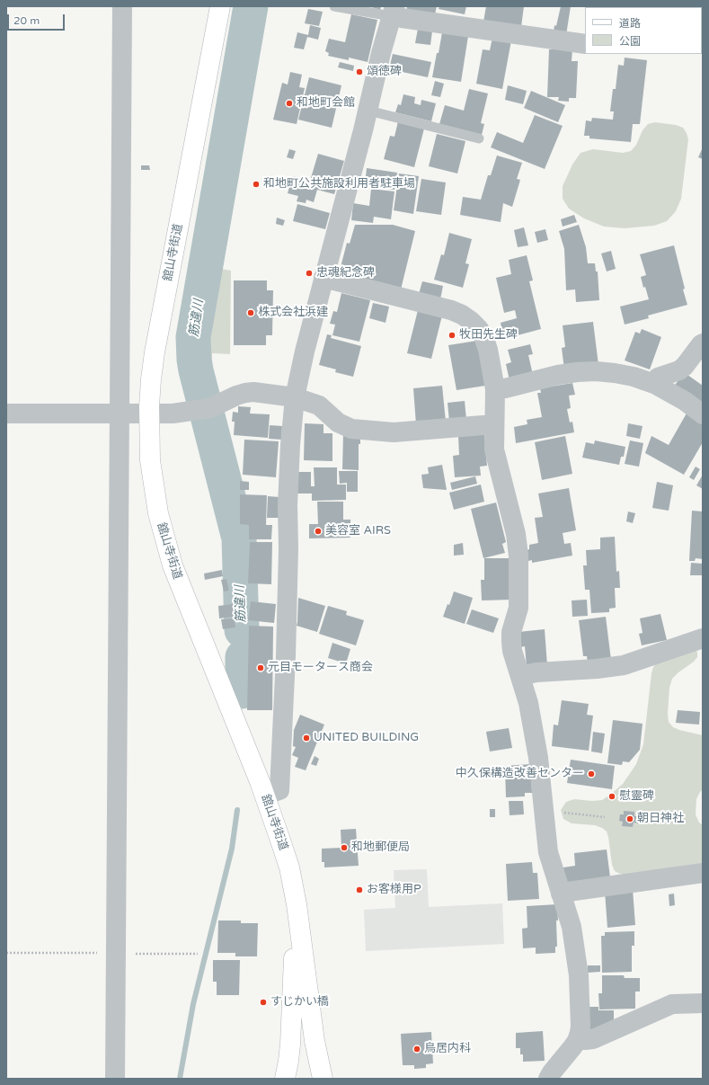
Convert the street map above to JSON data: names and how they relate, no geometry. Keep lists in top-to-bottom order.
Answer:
{
  "streets": {
    "main road": ["舘山寺街道"]
  },
  "water": ["筋違川"],
  "places": [
    "頌徳碑",
    "和地町会館",
    "和地町公共施設利用者駐車場",
    "忠魂紀念碑",
    "株式会社浜建",
    "牧田先生碑",
    "美容室 AIRS",
    "元目モータース商会",
    "UNITED BUILDING",
    "中久保構造改善センター",
    "慰靈碑",
    "朝日神社",
    "和地郵便局",
    "お客様用P",
    "すじかい橋",
    "鳥居内科"
  ],
  "legend": ["道路", "公園"],
  "scale_bar": "20 m"
}
